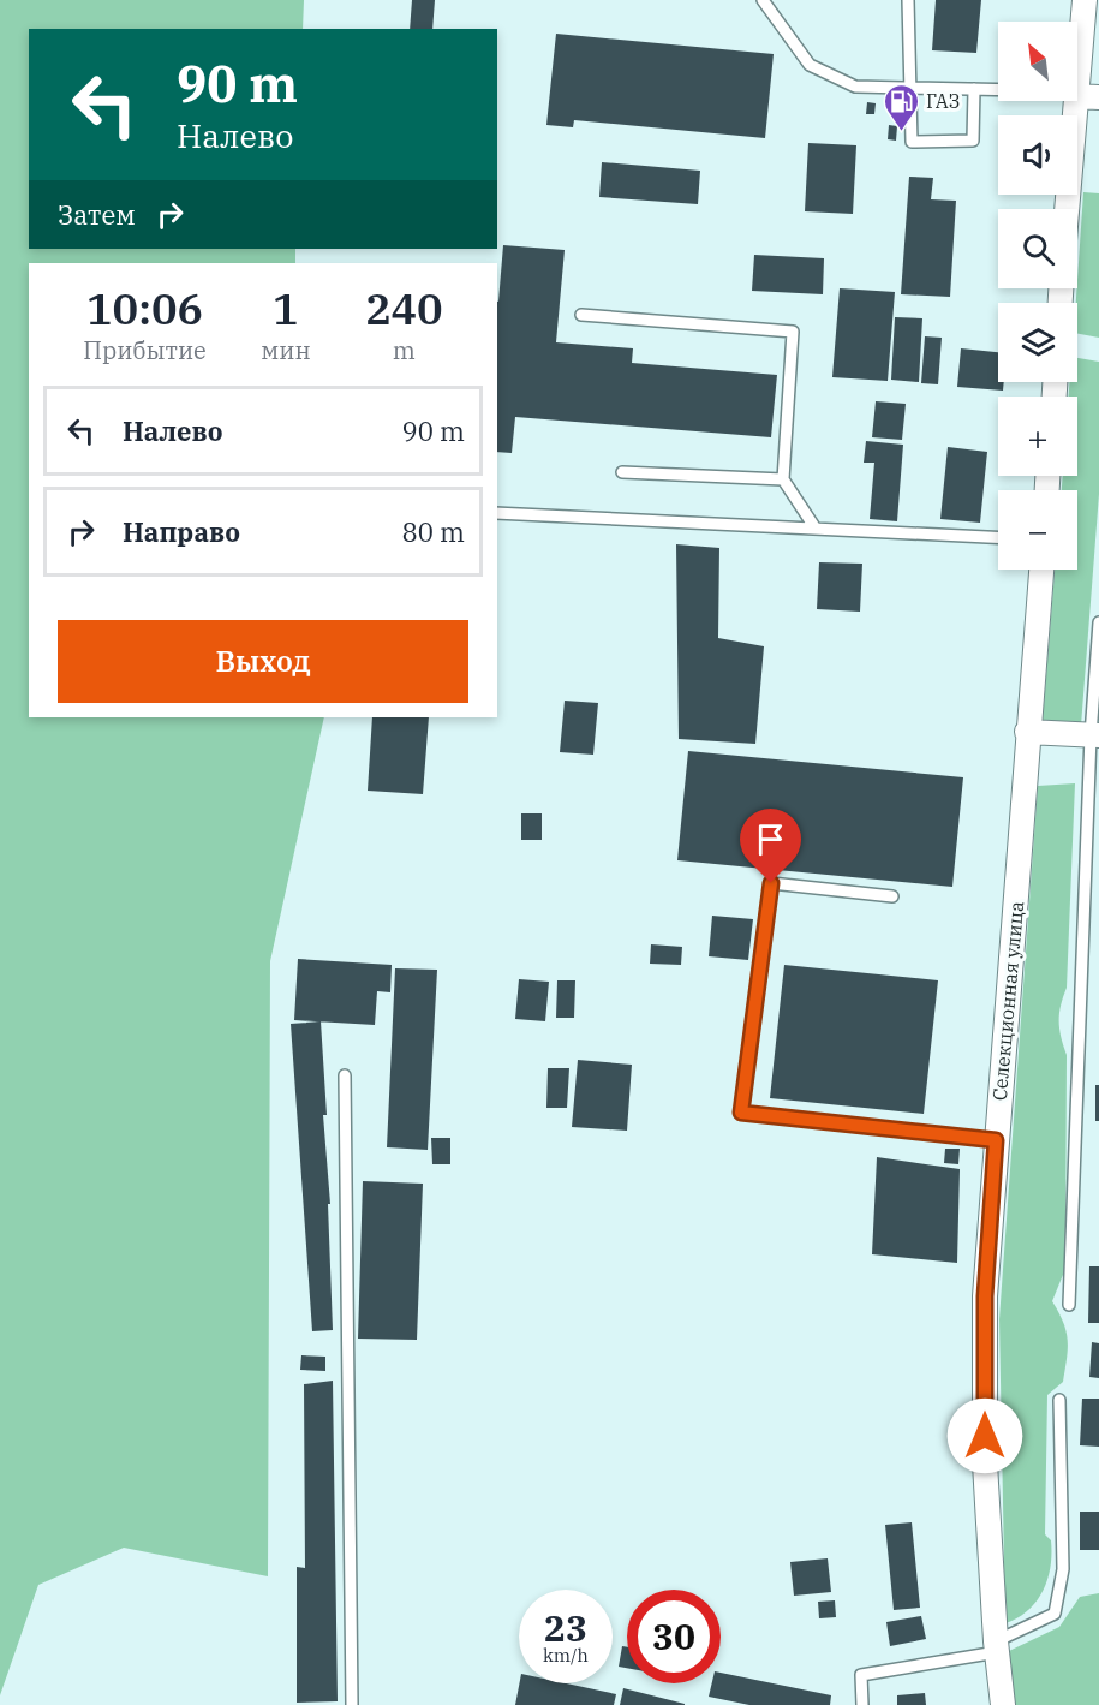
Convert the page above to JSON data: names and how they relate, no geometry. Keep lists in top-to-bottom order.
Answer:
{
  "streets": {
    "street": ["Селекционная улица"]
  },
  "places": {
    "fuel station": ["ГАЗ"]
  },
  "north": "top left",
  "page": {
    "map_buttons": ["+", "−"],
    "turn": ["90 m", "Налево"],
    "then": "Затем",
    "eta": [
      "10:06",
      "Прибытие",
      "1",
      "мин",
      "240",
      "m"
    ],
    "list": [
      {
        "name": "Налево",
        "value": "90 m"
      },
      {
        "name": "Направо",
        "value": "80 m"
      }
    ],
    "buttons": "Выход",
    "speed": "23 km/h",
    "limit": "30"
  }
}
